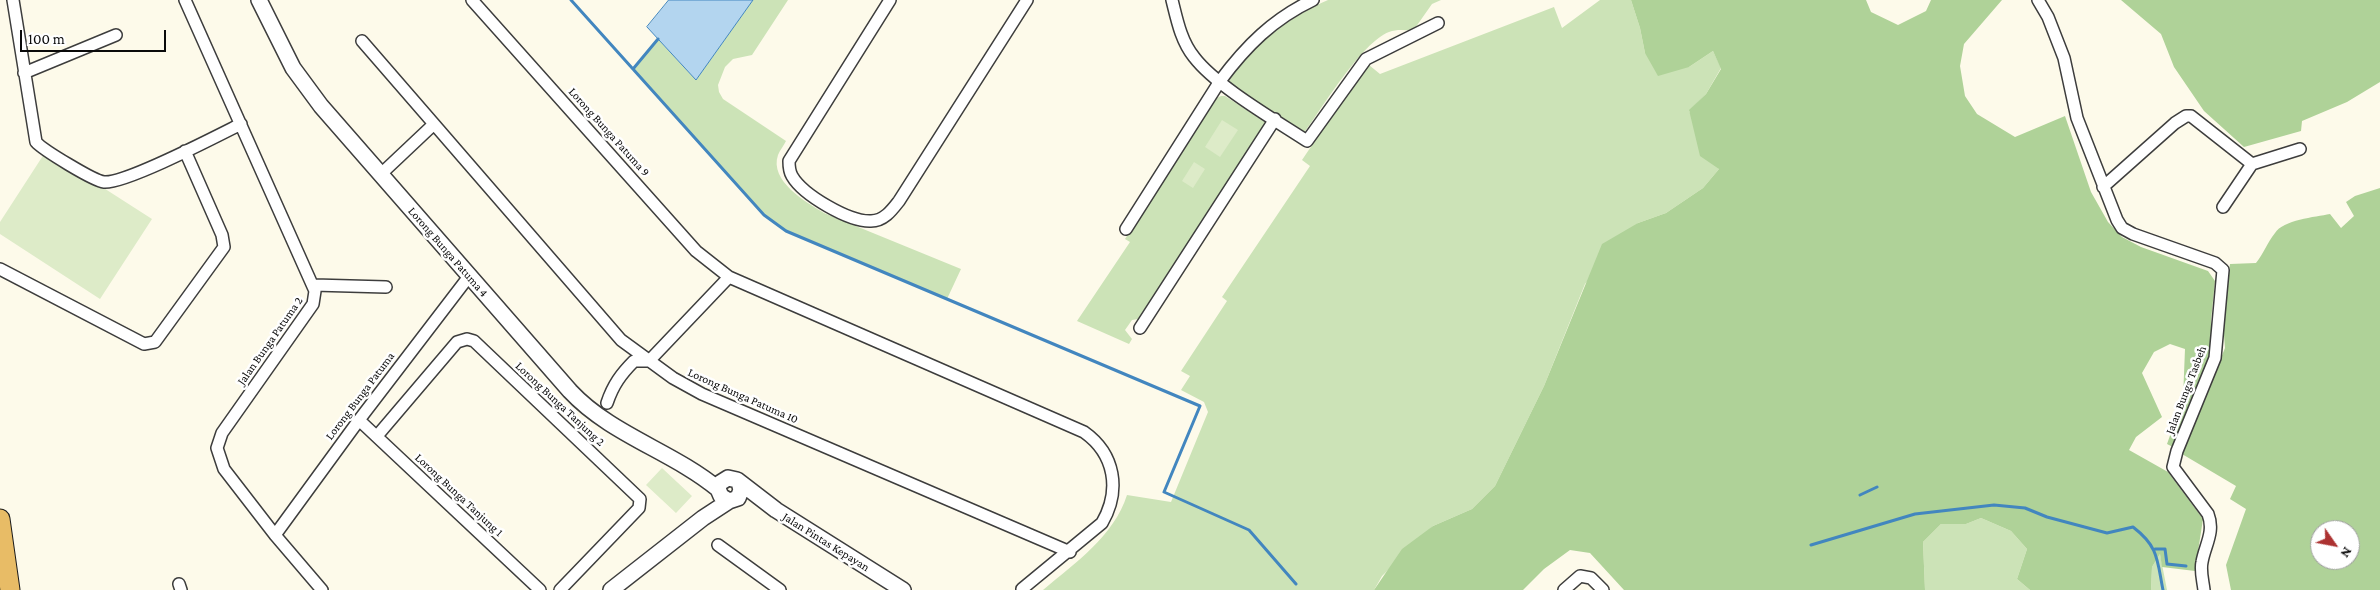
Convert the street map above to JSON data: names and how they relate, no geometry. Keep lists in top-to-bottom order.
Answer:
{
  "streets": {
    "street": [
      "Lorong Bunga Patuma 9",
      "Lorong Bunga Patuma 4",
      "Jalan Bunga Patuma 2",
      "Jalan Bunga Tasbeh",
      "Lorong Bunga Patuma",
      "Lorong Bunga Patuma 10",
      "Lorong Bunga Tanjung 2",
      "Lorong Bunga Tanjung 1",
      "Jalan Pintas Kepayan"
    ]
  },
  "crossings": [
    ["Lorong Bunga Patuma 9", "Lorong Bunga Patuma 10"],
    ["Lorong Bunga Patuma 4", "Lorong Bunga Patuma"],
    ["Jalan Bunga Patuma 2", "Lorong Bunga Patuma"],
    ["Lorong Bunga Patuma", "Lorong Bunga Tanjung 1"],
    ["Lorong Bunga Tanjung 2", "Lorong Bunga Tanjung 1"]
  ],
  "scale_bar": "100 m",
  "north": "bottom right"
}
